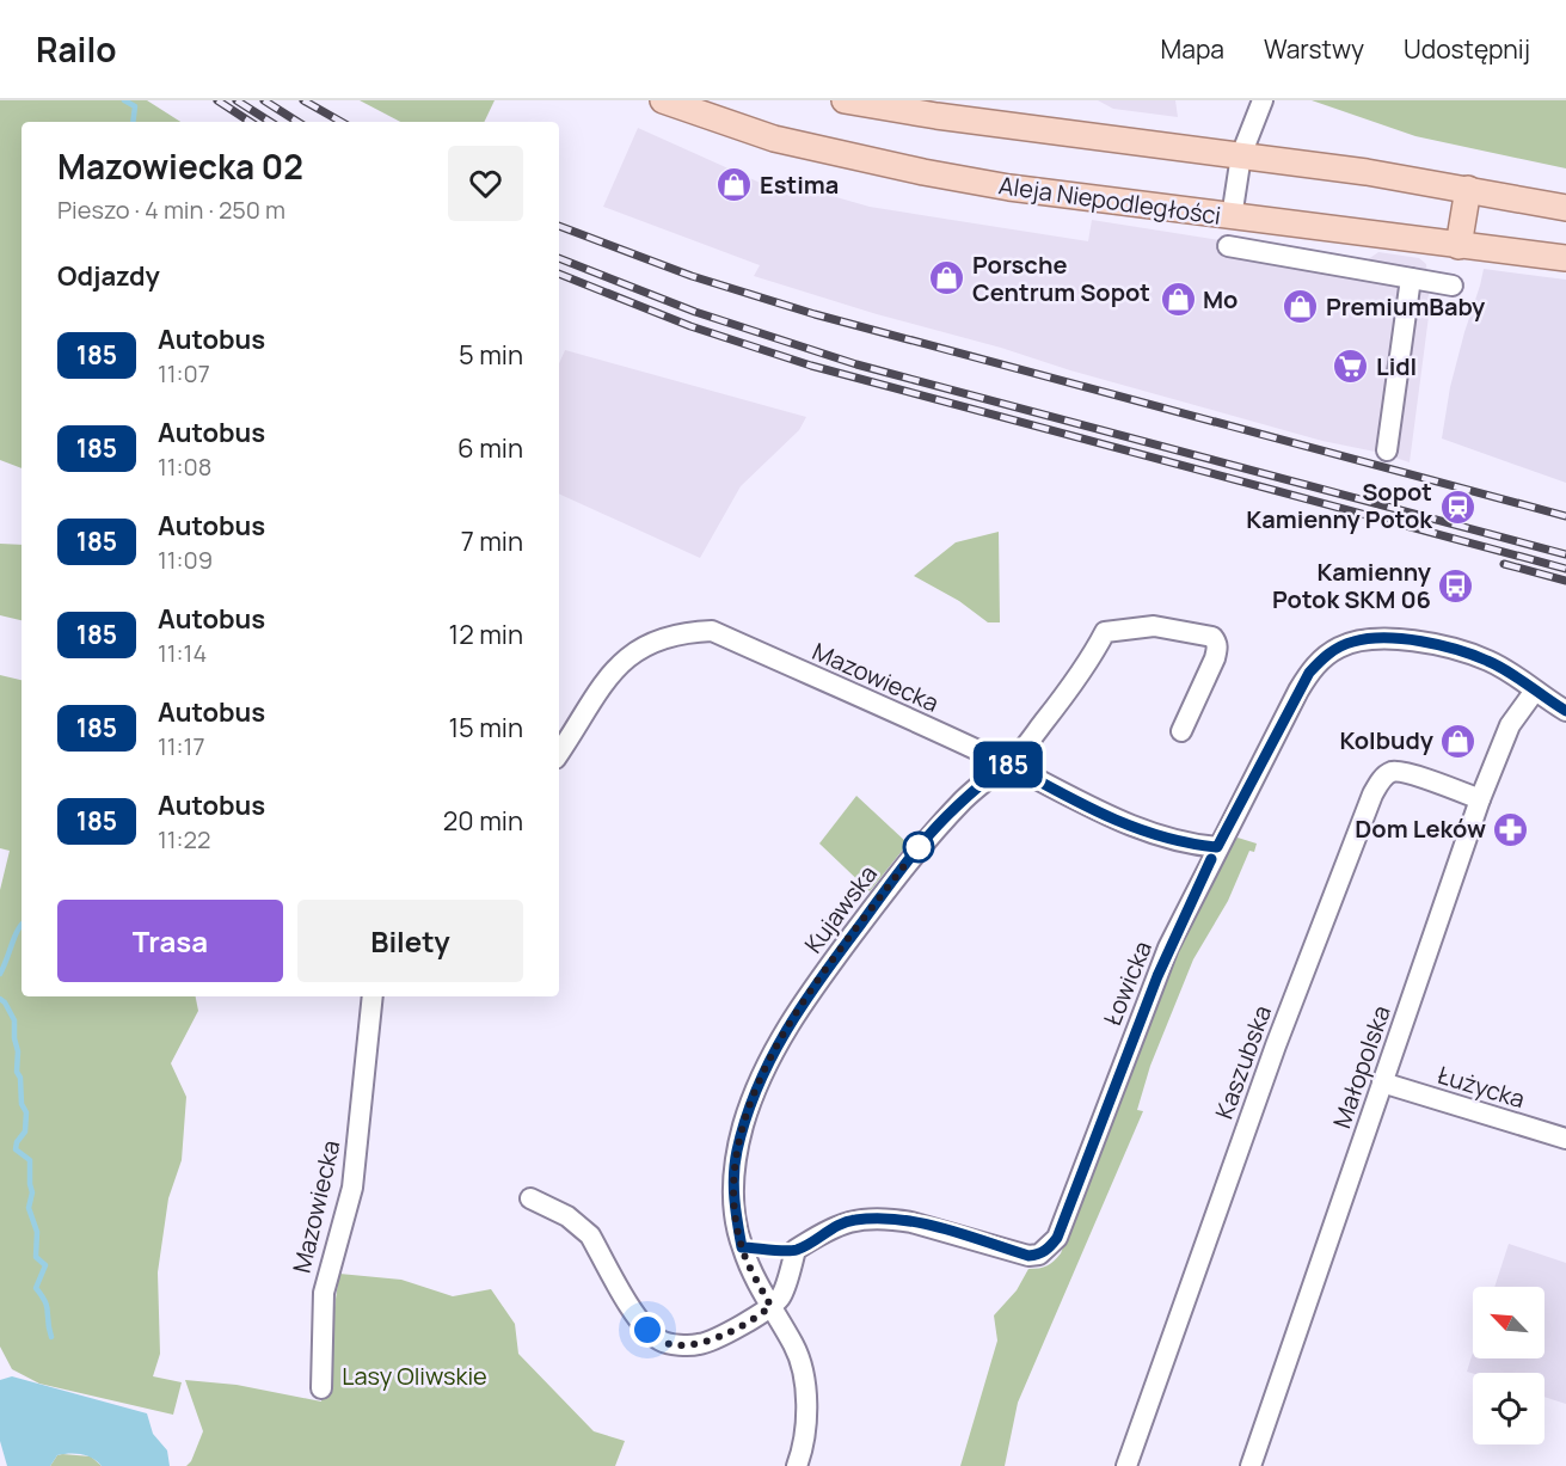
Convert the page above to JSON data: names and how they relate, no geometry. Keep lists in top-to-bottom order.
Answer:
{
  "streets": {
    "main road": ["Aleja Niepodległości"],
    "street": [
      "Mazowiecka",
      "Kujawska",
      "Łowicka",
      "Kaszubska",
      "Małopolska",
      "Łużycka"
    ]
  },
  "crossings": [
    ["Mazowiecka", "Kujawska"],
    ["Mazowiecka", "Łowicka"],
    ["Kujawska", "Łowicka"],
    ["Łowicka", "Małopolska"],
    ["Kaszubska", "Małopolska"],
    ["Małopolska", "Łużycka"]
  ],
  "parks": ["Lasy Oliwskie"],
  "places": {
    "shop": [
      "Estima",
      "Porsche Centrum Sopot",
      "Mo",
      "PremiumBaby",
      "Kolbudy"
    ],
    "supermarket": ["Lidl"],
    "station": ["Sopot Kamienny Potok"],
    "bus stop": ["Kamienny Potok SKM 06"],
    "pharmacy": ["Dom Leków"]
  },
  "lines": ["bus line 185"],
  "north": "top left",
  "page": {
    "header": "Railo",
    "nav": ["Mapa", "Warstwy", "Udostępnij"],
    "on_map": "185",
    "heading": [
      ["Mazowiecka 02", "Pieszo · 4 min · 250 m"],
      "Odjazdy"
    ],
    "list": [
      {
        "mark": "185",
        "name": "Autobus",
        "note": "11:07",
        "value": "5 min"
      },
      {
        "mark": "185",
        "name": "Autobus",
        "note": "11:08",
        "value": "6 min"
      },
      {
        "mark": "185",
        "name": "Autobus",
        "note": "11:09",
        "value": "7 min"
      },
      {
        "mark": "185",
        "name": "Autobus",
        "note": "11:14",
        "value": "12 min"
      },
      {
        "mark": "185",
        "name": "Autobus",
        "note": "11:17",
        "value": "15 min"
      },
      {
        "mark": "185",
        "name": "Autobus",
        "note": "11:22",
        "value": "20 min"
      }
    ],
    "buttons": ["Trasa", "Bilety"]
  }
}
